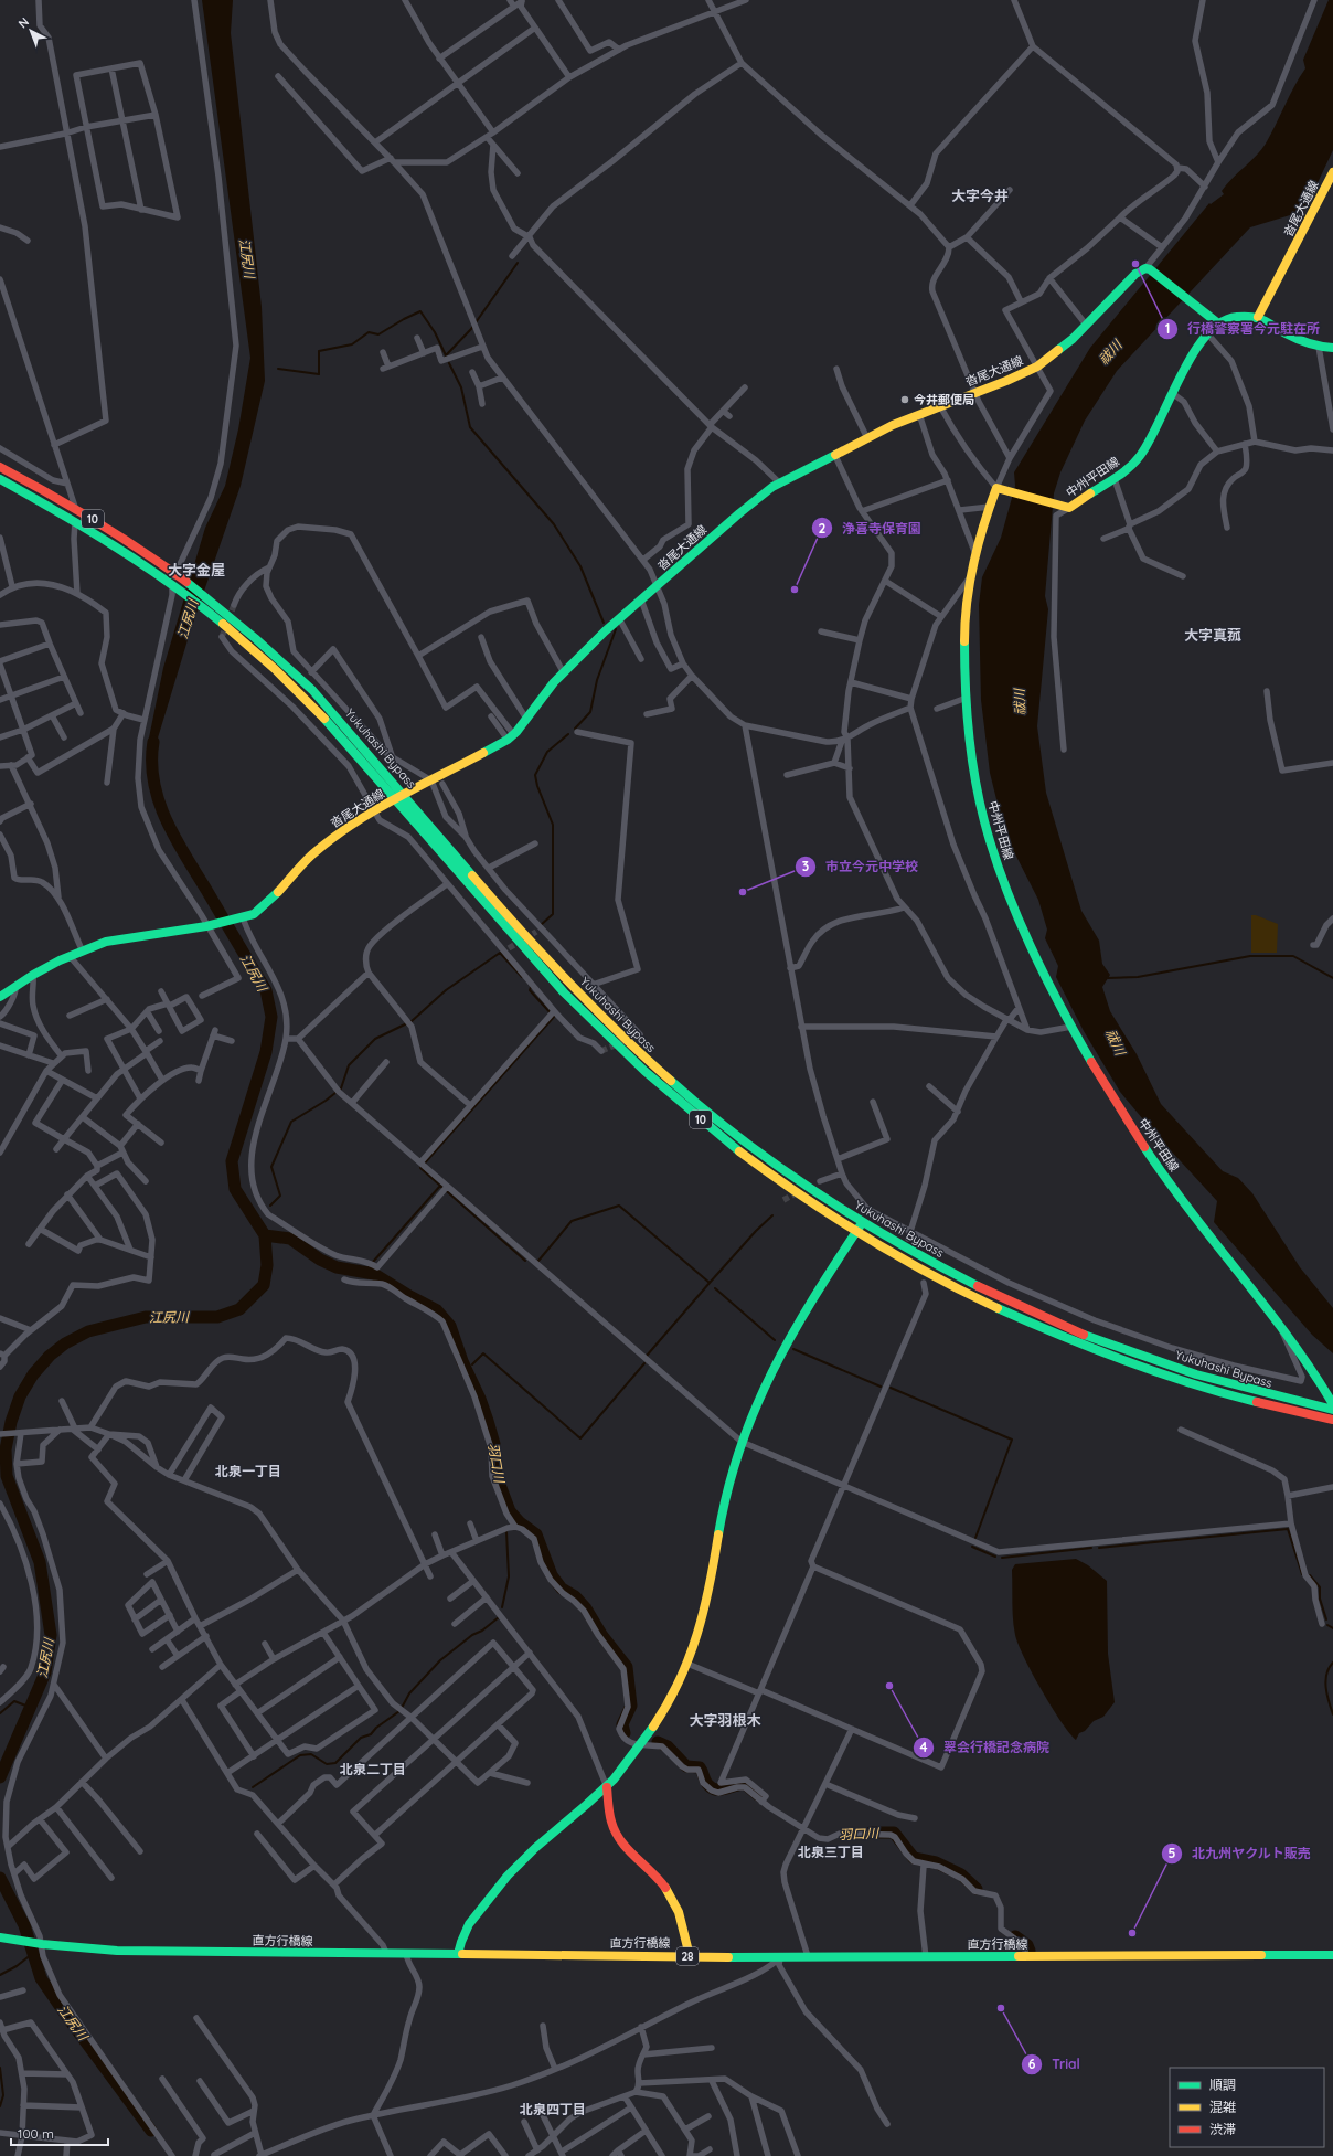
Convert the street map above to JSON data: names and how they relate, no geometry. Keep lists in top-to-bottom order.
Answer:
{
  "streets": {
    "main road": [
      "沓尾大通線",
      "中州平田線",
      "10",
      "Yukuhashi Bypass",
      "直方行橋線",
      "28"
    ]
  },
  "crossings": [
    ["沓尾大通線", "Yukuhashi Bypass"]
  ],
  "districts": [
    "大字今井",
    "大字金屋",
    "大字真菰",
    "北泉一丁目",
    "大字羽根木",
    "北泉二丁目",
    "北泉三丁目",
    "北泉四丁目"
  ],
  "water": ["江尻川", "祓川", "羽口川"],
  "places": [
    "行橋警察署今元駐在所",
    "今井郵便局",
    "浄喜寺保育園",
    "市立今元中学校",
    "翠会行橋記念病院",
    "北九州ヤクルト販売",
    "Trial"
  ],
  "legend": ["順調", "混雑", "渋滞"],
  "scale_bar": "100 m",
  "north": "top left"
}
